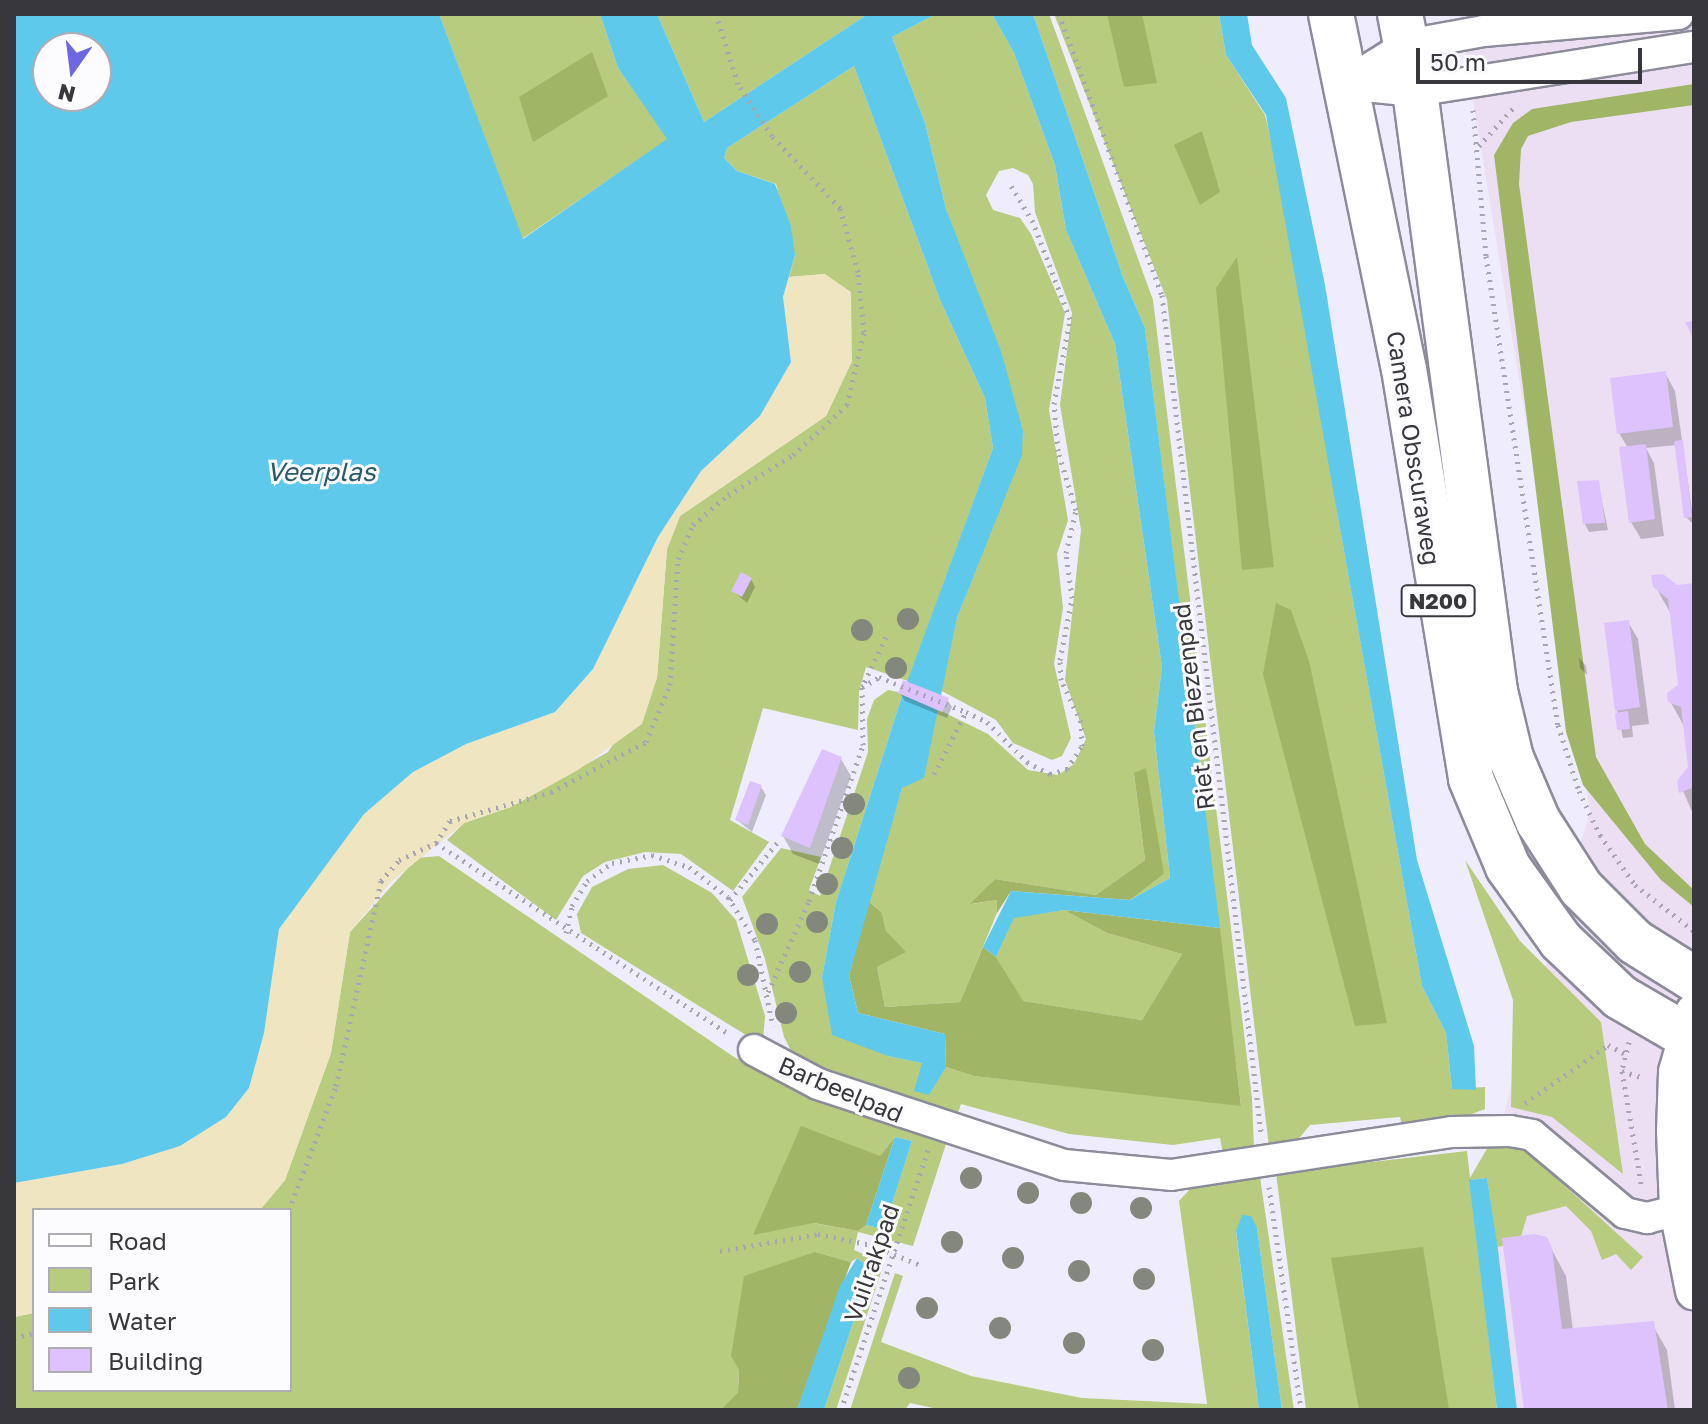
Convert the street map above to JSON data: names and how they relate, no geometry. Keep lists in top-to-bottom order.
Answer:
{
  "streets": {
    "main road": ["Camera Obscuraweg", "N200"],
    "street": ["Barbeelpad"],
    "path": ["Riet en Biezenpad", "Vuilrakpad"]
  },
  "crossings": [
    ["Riet en Biezenpad", "Barbeelpad"],
    ["Barbeelpad", "Vuilrakpad"]
  ],
  "water": ["Veerplas"],
  "legend": [
    "Road",
    "Park",
    "Water",
    "Building"
  ],
  "scale_bar": "50 m",
  "north": "bottom"
}
